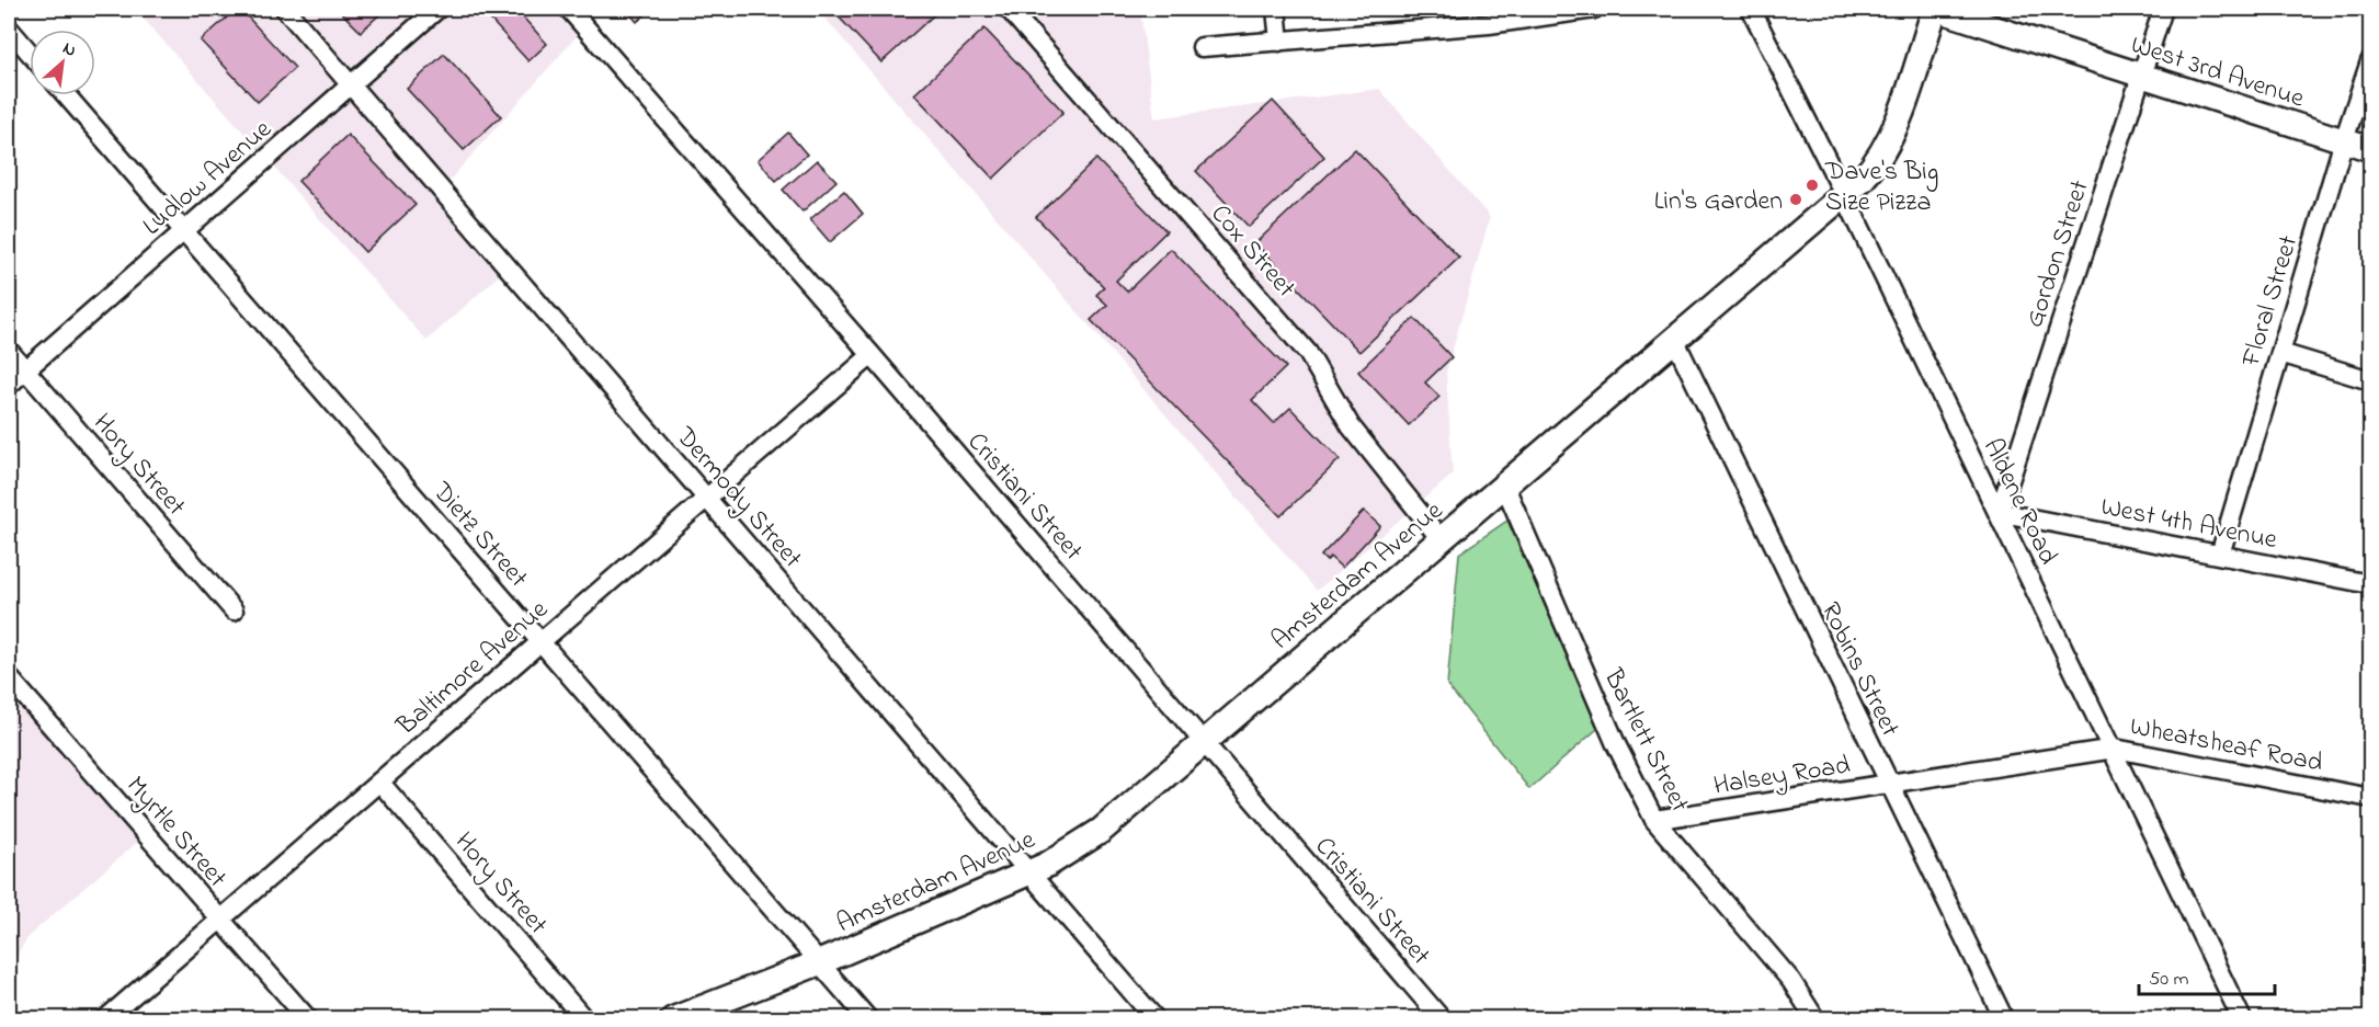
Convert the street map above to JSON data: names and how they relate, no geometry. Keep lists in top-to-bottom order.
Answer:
{
  "streets": {
    "main road": ["Amsterdam Avenue"],
    "street": [
      "West 3rd Avenue",
      "Ludlow Avenue",
      "Cox Street",
      "Gordon Street",
      "Floral Street",
      "Hory Street",
      "Cristiani Street",
      "Dermody Street",
      "Aldene Road",
      "West 4th Avenue",
      "Dietz Street",
      "Baltimore Avenue",
      "Robins Street",
      "Bartlett Street",
      "Wheatsheaf Road",
      "Halsey Road",
      "Myrtle Street"
    ]
  },
  "crossings": [
    ["West 3rd Avenue", "Gordon Street"],
    ["West 3rd Avenue", "Floral Street"],
    ["West 3rd Avenue", "Amsterdam Avenue"],
    ["Ludlow Avenue", "Hory Street"],
    ["Ludlow Avenue", "Dermody Street"],
    ["Ludlow Avenue", "Dietz Street"],
    ["Cox Street", "Amsterdam Avenue"],
    ["Gordon Street", "Aldene Road"],
    ["Gordon Street", "West 4th Avenue"],
    ["Floral Street", "West 4th Avenue"],
    ["Hory Street", "Baltimore Avenue"],
    ["Cristiani Street", "Amsterdam Avenue"],
    ["Cristiani Street", "Baltimore Avenue"],
    ["Dermody Street", "Amsterdam Avenue"],
    ["Dermody Street", "Baltimore Avenue"],
    ["Aldene Road", "West 4th Avenue"],
    ["Aldene Road", "Amsterdam Avenue"],
    ["Aldene Road", "Wheatsheaf Road"],
    ["Aldene Road", "Halsey Road"],
    ["Dietz Street", "Amsterdam Avenue"],
    ["Dietz Street", "Baltimore Avenue"],
    ["Amsterdam Avenue", "Robins Street"],
    ["Amsterdam Avenue", "Bartlett Street"],
    ["Baltimore Avenue", "Myrtle Street"],
    ["Robins Street", "Halsey Road"],
    ["Bartlett Street", "Halsey Road"],
    ["Wheatsheaf Road", "Halsey Road"]
  ],
  "places": ["Dave's Big Size Pizza", "Lin's Garden"],
  "scale_bar": "50 m",
  "north": "top right"
}
